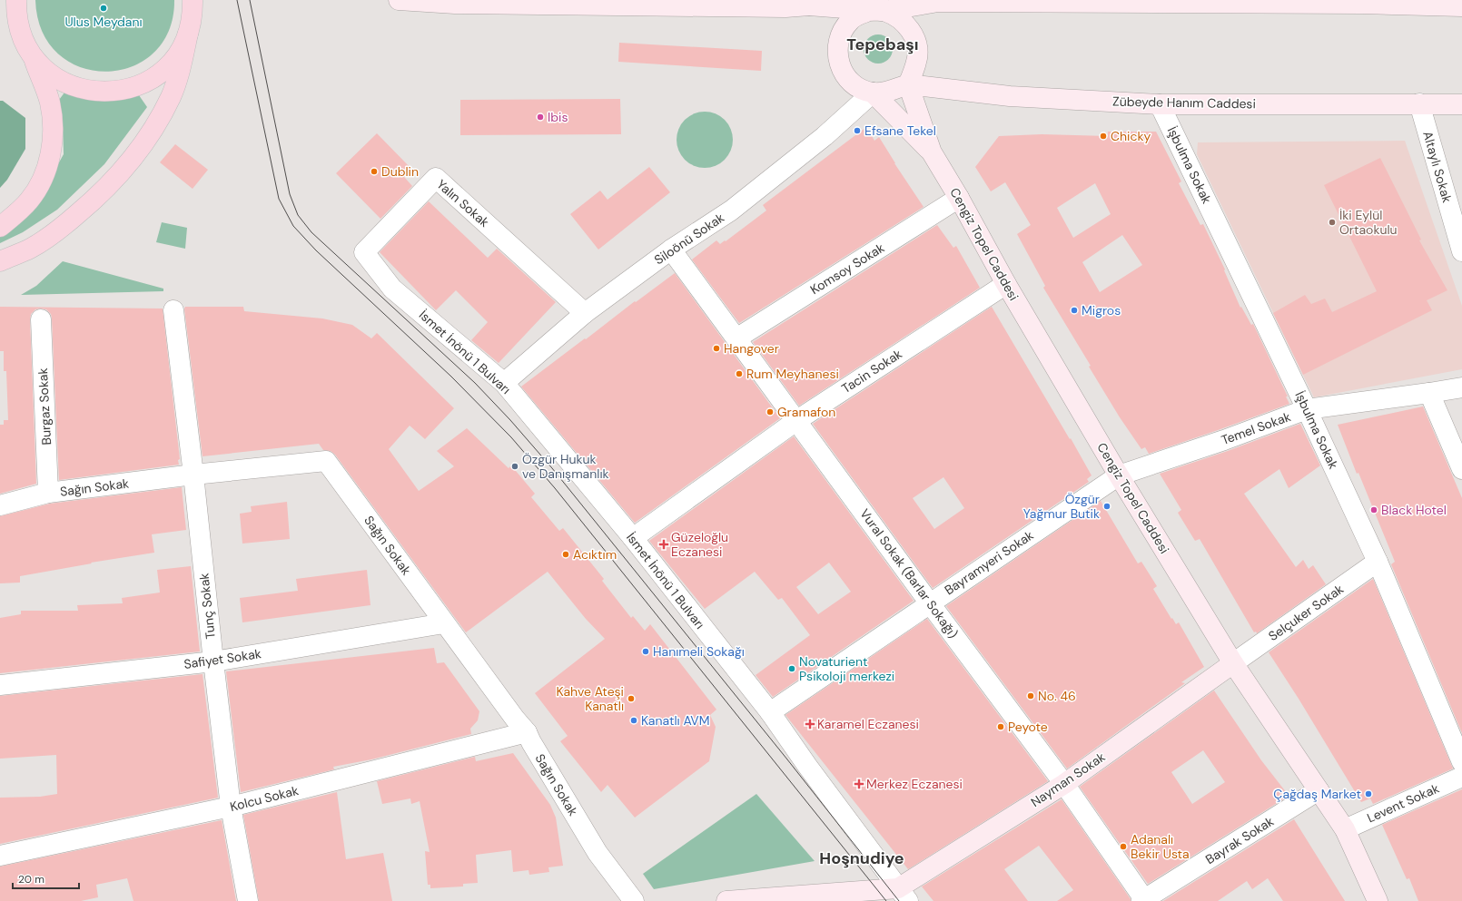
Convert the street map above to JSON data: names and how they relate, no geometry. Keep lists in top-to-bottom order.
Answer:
{
  "streets": {
    "main road": ["Zübeyde Hanım Caddesi", "Cengiz Topel Caddesi", "Nayman Sokak"],
    "street": [
      "İşbulma Sokak",
      "Altaylı Sokak",
      "Yalın Sokak",
      "Siloönü Sokak",
      "Komsoy Sokak",
      "İsmet İnönü 1 Bulvarı",
      "Tacin Sokak",
      "Burgaz Sokak",
      "Temel Sokak",
      "Sağın Sokak",
      "Bayramyeri Sokak",
      "Vural Sokak (Barlar Sokağı)",
      "Tunç Sokak",
      "Selçuker Sokak",
      "Safiyet Sokak",
      "Kolcu Sokak",
      "Levent Sokak",
      "Bayrak Sokak"
    ]
  },
  "crossings": [
    ["Zübeyde Hanım Caddesi", "İşbulma Sokak"],
    ["Zübeyde Hanım Caddesi", "Altaylı Sokak"],
    ["Zübeyde Hanım Caddesi", "Siloönü Sokak"],
    ["Zübeyde Hanım Caddesi", "Cengiz Topel Caddesi"],
    ["İşbulma Sokak", "Temel Sokak"],
    ["İşbulma Sokak", "Selçuker Sokak"],
    ["Yalın Sokak", "Siloönü Sokak"],
    ["Yalın Sokak", "İsmet İnönü 1 Bulvarı"],
    ["Siloönü Sokak", "Cengiz Topel Caddesi"],
    ["Siloönü Sokak", "İsmet İnönü 1 Bulvarı"],
    ["Siloönü Sokak", "Vural Sokak (Barlar Sokağı)"],
    ["Cengiz Topel Caddesi", "Komsoy Sokak"],
    ["Cengiz Topel Caddesi", "Tacin Sokak"],
    ["Cengiz Topel Caddesi", "Temel Sokak"],
    ["Cengiz Topel Caddesi", "Bayramyeri Sokak"],
    ["Cengiz Topel Caddesi", "Selçuker Sokak"],
    ["Cengiz Topel Caddesi", "Nayman Sokak"],
    ["Cengiz Topel Caddesi", "Levent Sokak"],
    ["Cengiz Topel Caddesi", "Bayrak Sokak"],
    ["Komsoy Sokak", "Vural Sokak (Barlar Sokağı)"],
    ["İsmet İnönü 1 Bulvarı", "Tacin Sokak"],
    ["İsmet İnönü 1 Bulvarı", "Bayramyeri Sokak"],
    ["İsmet İnönü 1 Bulvarı", "Nayman Sokak"],
    ["Tacin Sokak", "Vural Sokak (Barlar Sokağı)"],
    ["Burgaz Sokak", "Sağın Sokak"],
    ["Temel Sokak", "Bayramyeri Sokak"],
    ["Sağın Sokak", "Tunç Sokak"],
    ["Sağın Sokak", "Safiyet Sokak"],
    ["Sağın Sokak", "Kolcu Sokak"],
    ["Bayramyeri Sokak", "Vural Sokak (Barlar Sokağı)"],
    ["Vural Sokak (Barlar Sokağı)", "Nayman Sokak"],
    ["Vural Sokak (Barlar Sokağı)", "Bayrak Sokak"],
    ["Tunç Sokak", "Safiyet Sokak"],
    ["Tunç Sokak", "Kolcu Sokak"],
    ["Selçuker Sokak", "Nayman Sokak"]
  ],
  "districts": ["Tepebaşı", "Hoşnudiye"],
  "places": {
    "other": [
      "Ulus Meydanı",
      "Ibis",
      "Efsane Tekel",
      "Chicky",
      "Dublin",
      "İki Eylül Ortaokulu",
      "Migros",
      "Hangover",
      "Rum Meyhanesi",
      "Gramafon",
      "Özgür Hukuk ve Danışmanlık",
      "Özgür Yağmur Butik",
      "Black Hotel",
      "Acıktım",
      "Hanımeli Sokağı",
      "Novaturient Psikoloji merkezi",
      "No. 46",
      "Kahve Ateşi Kanatlı",
      "Kanatlı AVM",
      "Peyote",
      "Çağdaş Market",
      "Adanalı Bekir Usta"
    ],
    "health": ["Güzeloğlu Eczanesi", "Karamel Eczanesi", "Merkez Eczanesi"]
  },
  "scale_bar": "20 m"
}
